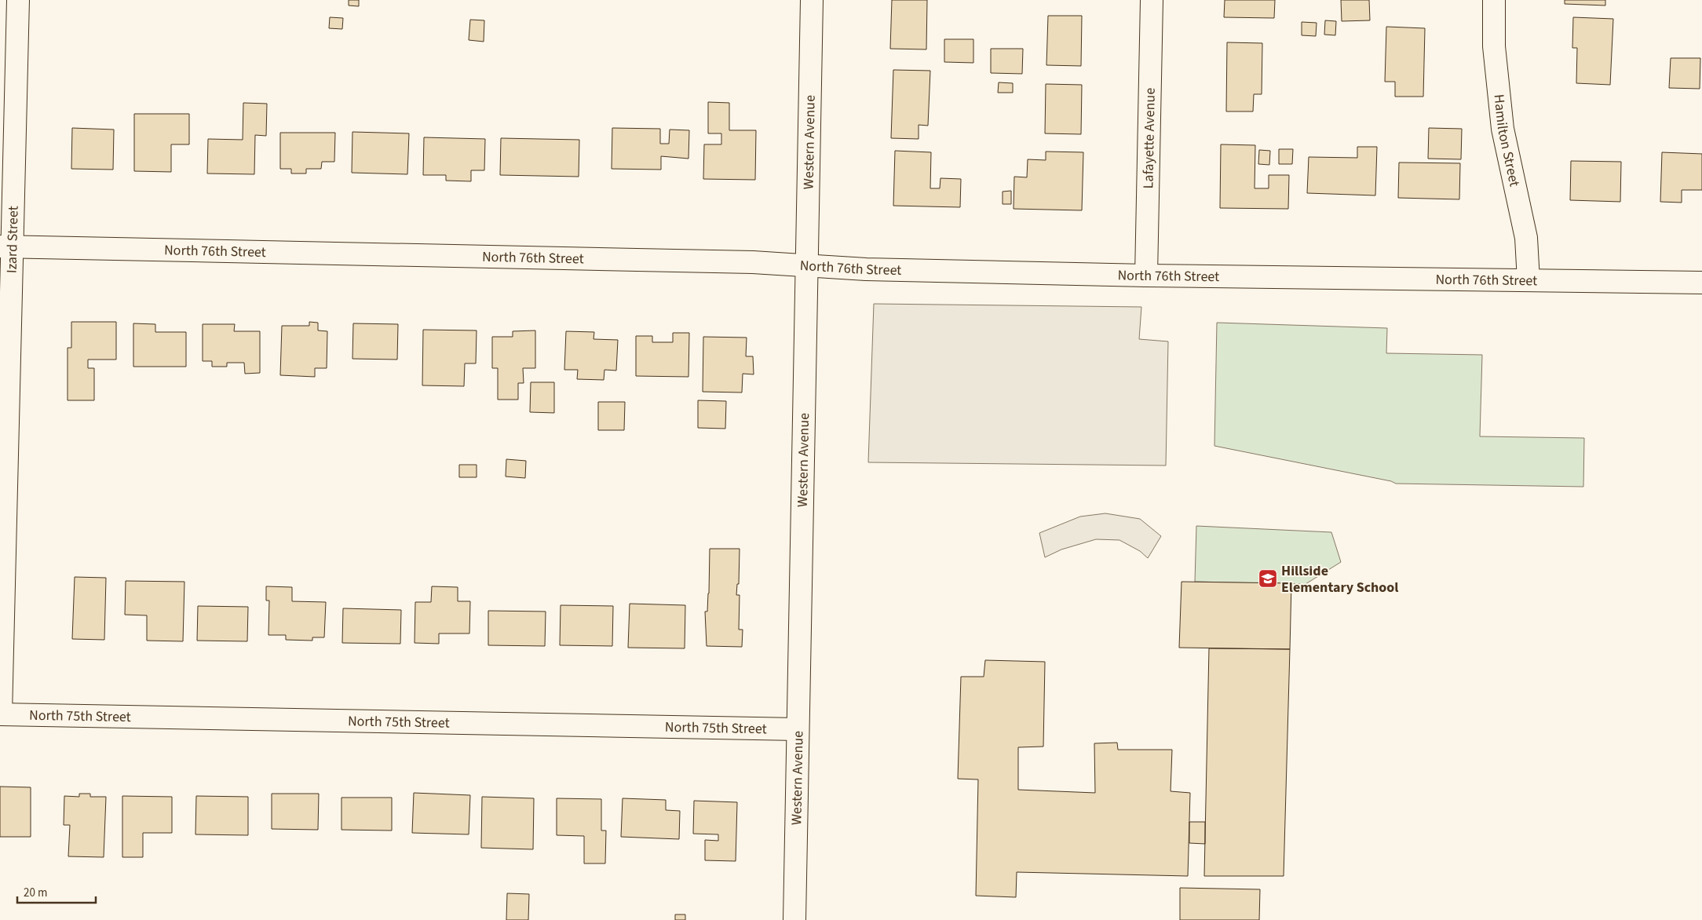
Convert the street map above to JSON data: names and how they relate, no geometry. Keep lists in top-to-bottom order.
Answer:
{
  "streets": {
    "street": [
      "Lafayette Avenue",
      "Hamilton Street",
      "Western Avenue",
      "Izard Street",
      "North 76th Street",
      "North 75th Street"
    ]
  },
  "crossings": [
    ["Lafayette Avenue", "North 76th Street"],
    ["Hamilton Street", "North 76th Street"],
    ["Western Avenue", "North 76th Street"],
    ["Western Avenue", "North 75th Street"],
    ["Izard Street", "North 76th Street"],
    ["Izard Street", "North 75th Street"]
  ],
  "places": {
    "school or university": ["Hillside Elementary School"]
  },
  "scale_bar": "20 m"
}
